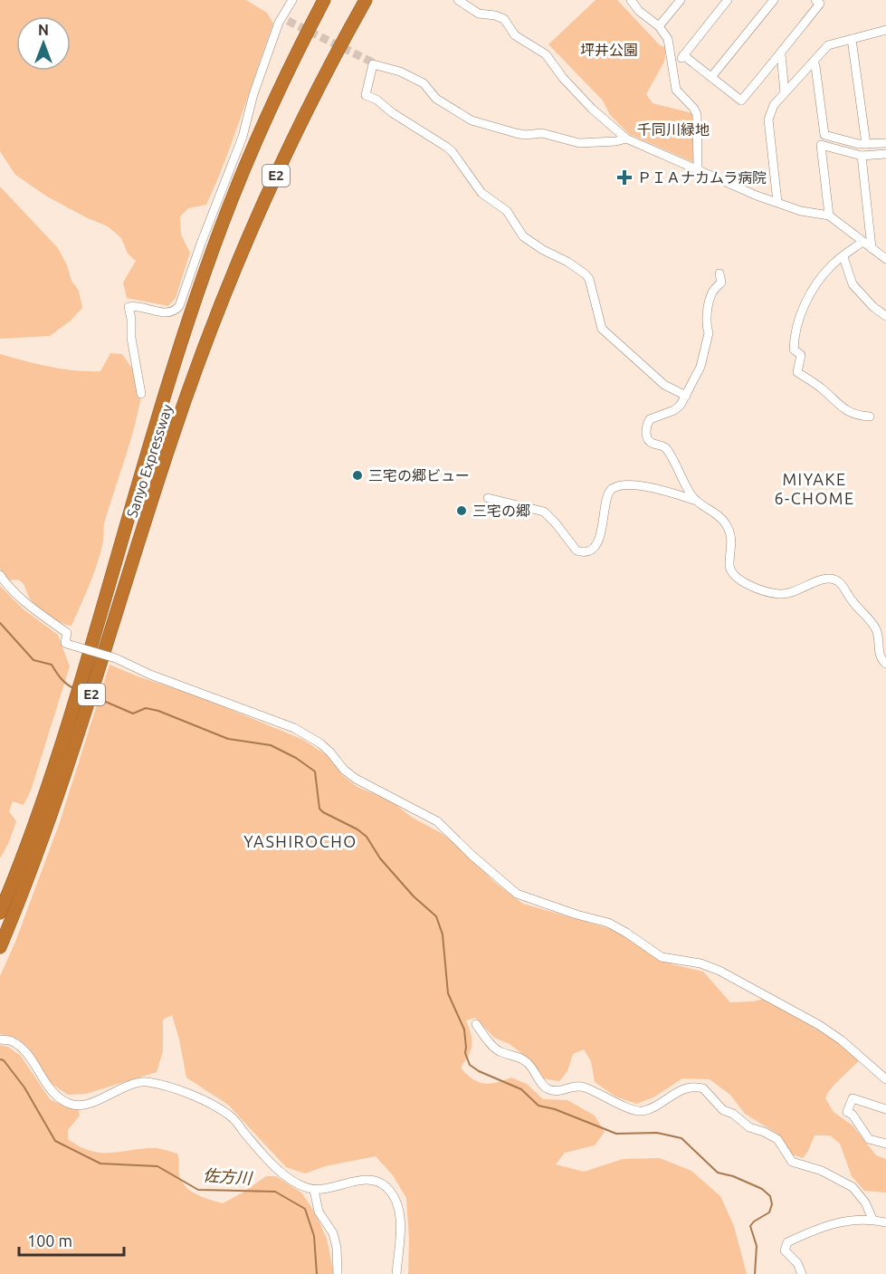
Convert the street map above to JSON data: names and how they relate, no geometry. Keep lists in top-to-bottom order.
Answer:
{
  "streets": {
    "highway": ["E2", "Sanyo Expressway"]
  },
  "districts": ["MIYAKE 6-CHOME", "YASHIROCHO"],
  "water": ["佐方川"],
  "parks": ["坪井公園", "千同川緑地"],
  "places": {
    "health": ["ＰＩＡナカムラ病院"],
    "other": ["三宅の郷ビュー", "三宅の郷"]
  },
  "scale_bar": "100 m",
  "north": "top"
}
